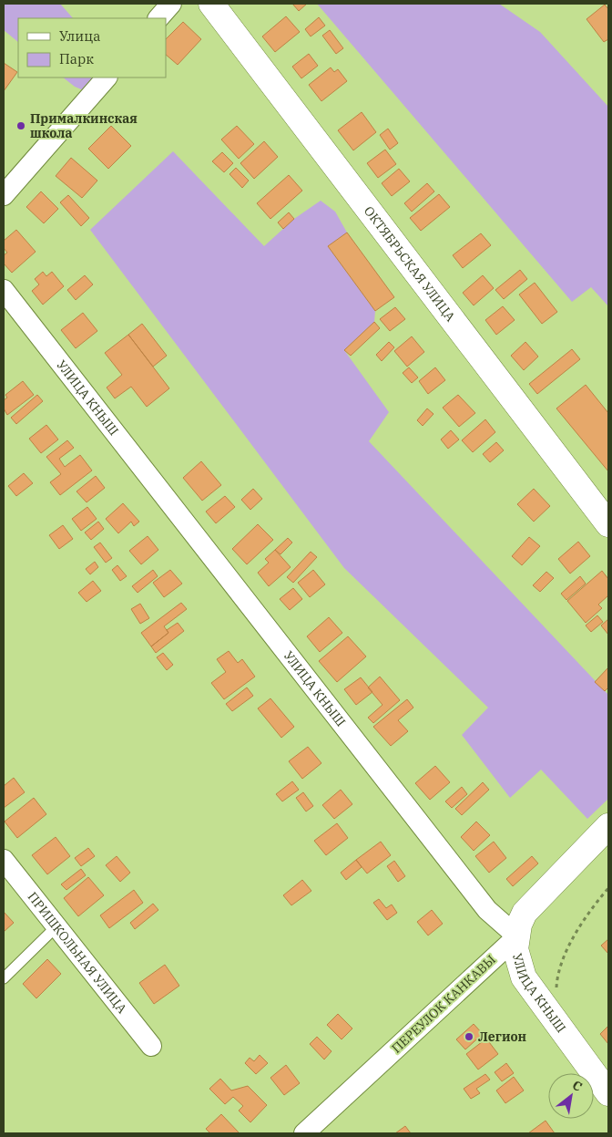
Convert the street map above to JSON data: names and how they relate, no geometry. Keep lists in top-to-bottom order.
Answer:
{
  "streets": {
    "street": [
      "ОКТЯБРЬСКАЯ УЛИЦА",
      "УЛИЦА КНЫШ",
      "ПРИШКОЛЬНАЯ УЛИЦА",
      "ПЕРЕУЛОК КАНКАВЫ"
    ]
  },
  "crossings": [
    ["УЛИЦА КНЫШ", "ПЕРЕУЛОК КАНКАВЫ"]
  ],
  "places": ["Прималкинская школа", "Легион"],
  "legend": ["Улица", "Парк"],
  "north": "top right"
}
